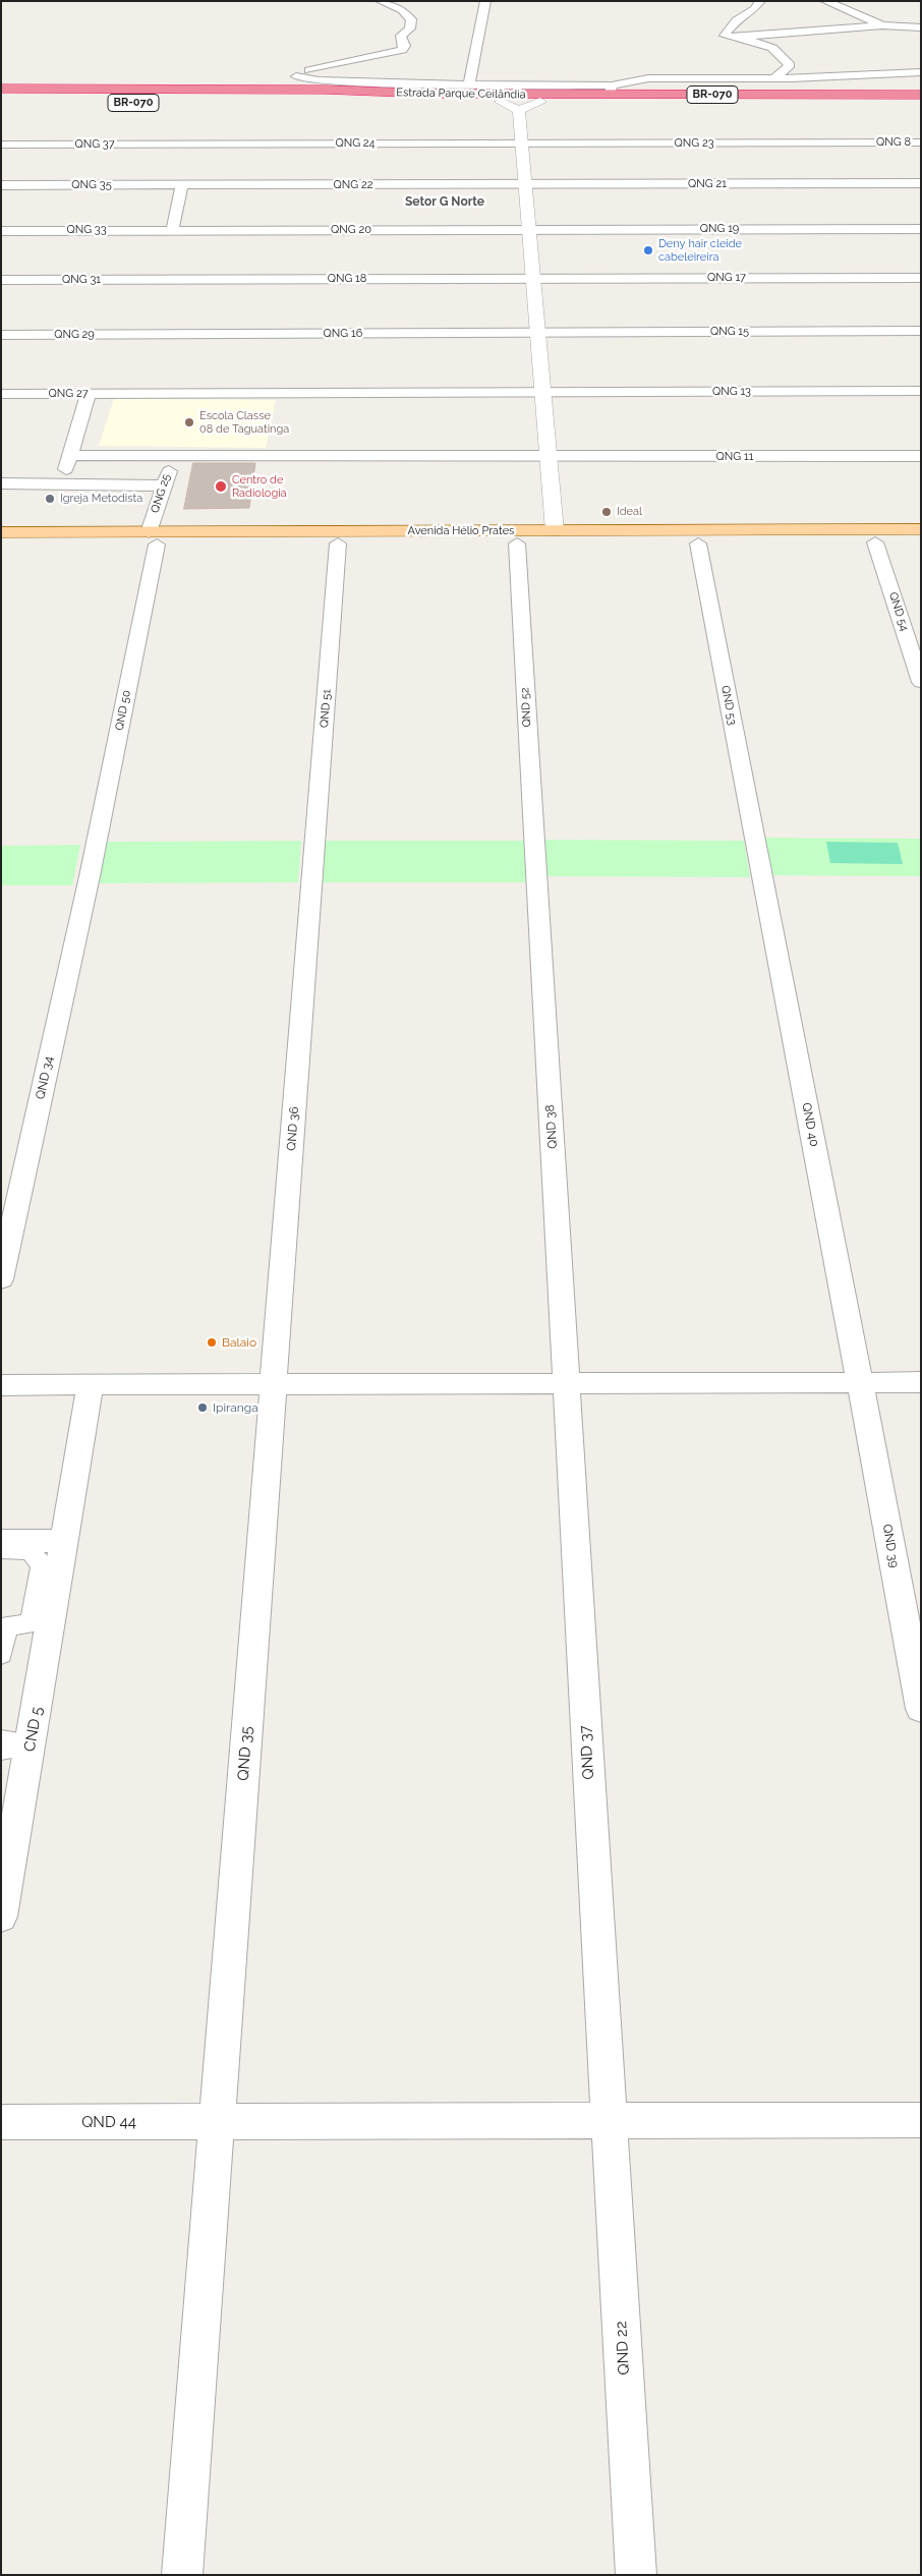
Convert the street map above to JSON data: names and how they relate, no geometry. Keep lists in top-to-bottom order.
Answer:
{
  "streets": {
    "highway": ["Estrada Parque Ceilândia", "BR-070"],
    "main road": ["Avenida Hélio Prates"],
    "street": [
      "QNG 8",
      "QNG 24",
      "QNG 23",
      "QNG 37",
      "QNG 21",
      "QNG 35",
      "QNG 22",
      "QNG 19",
      "QNG 33",
      "QNG 20",
      "QNG 17",
      "QNG 18",
      "QNG 31",
      "QNG 15",
      "QNG 16",
      "QNG 29",
      "QNG 13",
      "QNG 27",
      "QNG 11",
      "QNG 25",
      "QND 54",
      "QND 53",
      "QND 52",
      "QND 51",
      "QND 50",
      "QND 34",
      "QND 40",
      "QND 38",
      "QND 36",
      "QND 39",
      "CND 5",
      "QND 37",
      "QND 35",
      "QND 44",
      "QND 22"
    ]
  },
  "crossings": [
    ["QNG 8", "QNG 23"],
    ["QNG 24", "QNG 23"],
    ["QNG 24", "QNG 37"],
    ["QNG 21", "QNG 22"],
    ["QNG 35", "QNG 22"],
    ["QNG 19", "QNG 20"],
    ["QNG 33", "QNG 20"],
    ["QNG 17", "QNG 18"],
    ["QNG 18", "QNG 31"],
    ["QNG 15", "QNG 16"],
    ["QNG 16", "QNG 29"],
    ["QNG 13", "QNG 27"],
    ["QNG 11", "QNG 25"],
    ["QNG 25", "Avenida Hélio Prates"],
    ["QNG 25", "QND 50"],
    ["Avenida Hélio Prates", "QND 54"],
    ["Avenida Hélio Prates", "QND 53"],
    ["Avenida Hélio Prates", "QND 52"],
    ["Avenida Hélio Prates", "QND 51"],
    ["Avenida Hélio Prates", "QND 50"],
    ["QND 53", "QND 40"],
    ["QND 52", "QND 38"],
    ["QND 51", "QND 36"],
    ["QND 50", "QND 34"],
    ["QND 40", "QND 39"],
    ["QND 38", "QND 37"],
    ["QND 36", "QND 35"],
    ["QND 37", "QND 44"],
    ["QND 37", "QND 22"],
    ["QND 35", "QND 44"],
    ["QND 44", "QND 22"]
  ],
  "districts": ["Setor G Norte"],
  "places": [
    "Deny hair cleide cabeleireira",
    "Escola Classe 08 de Taguatinga",
    "Centro de Radiologia",
    "Igreja Metodista",
    "Ideal",
    "Balaio",
    "Ipiranga"
  ]
}
